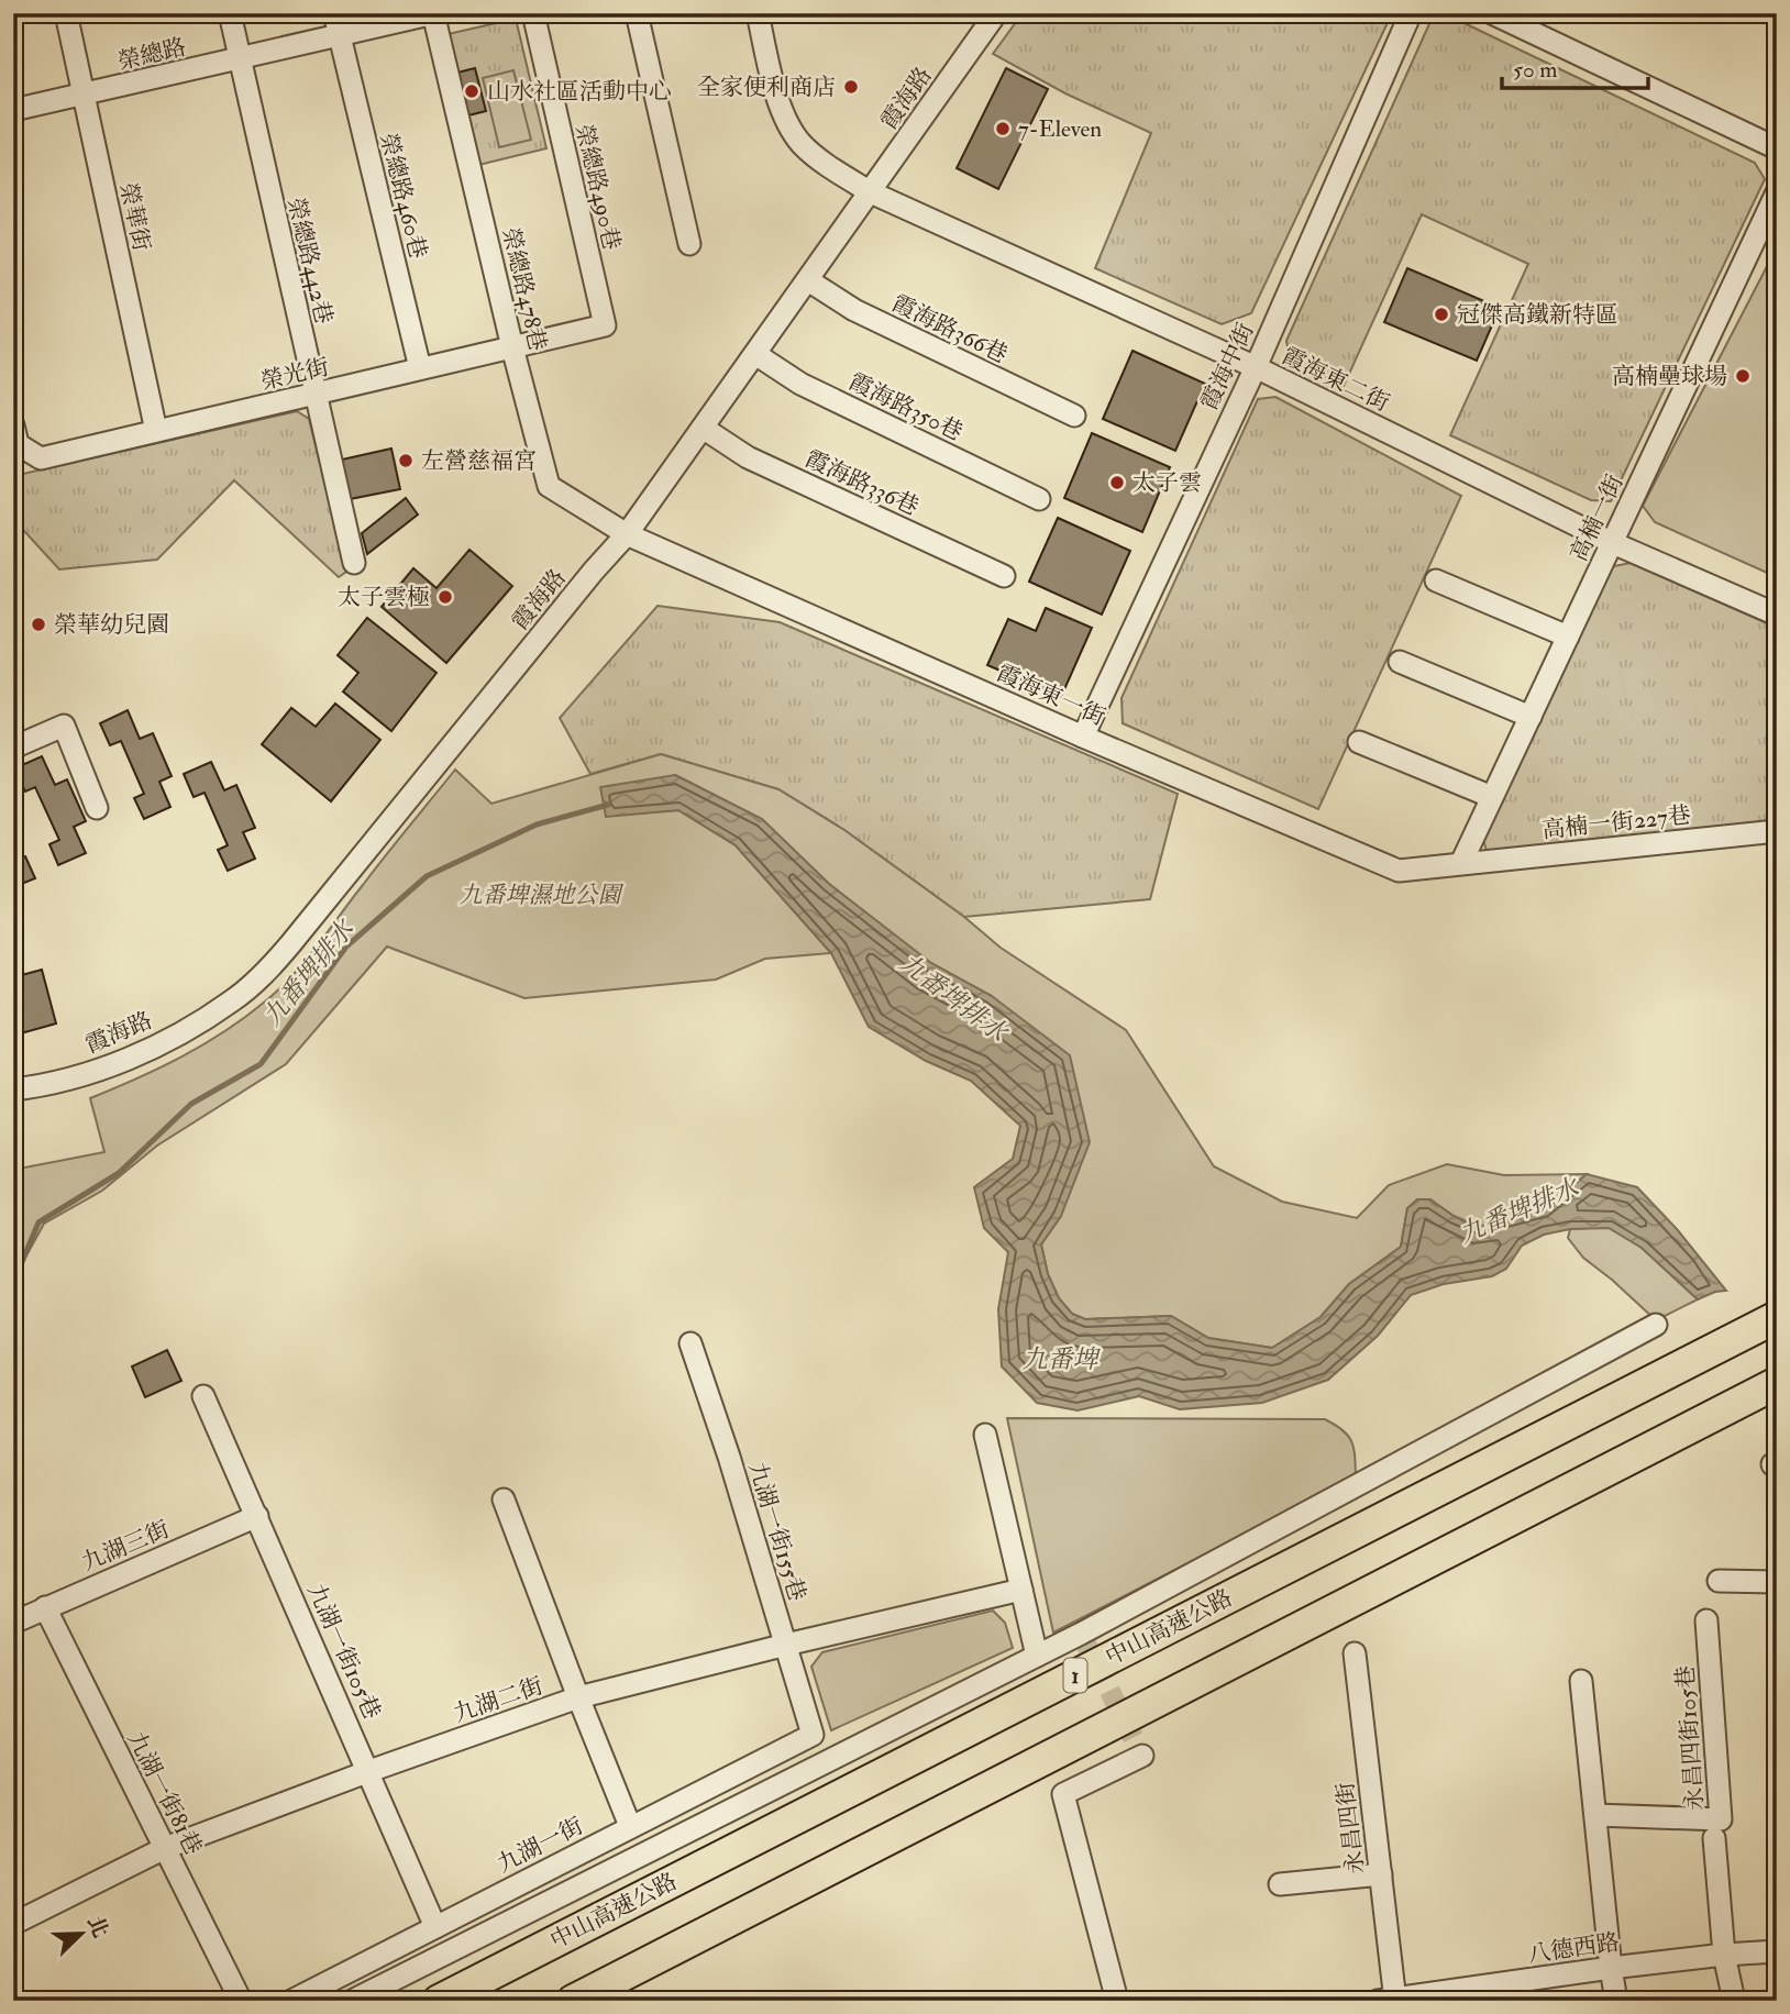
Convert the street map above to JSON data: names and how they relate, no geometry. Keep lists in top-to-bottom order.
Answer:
{
  "streets": {
    "highway": ["中山高速公路", "1"],
    "street": [
      "榮總路",
      "霞海路",
      "榮總路490巷",
      "榮總路460巷",
      "榮華街",
      "榮總路442巷",
      "榮總路478巷",
      "霞海路366巷",
      "霞海中街",
      "榮光街",
      "霞海東二街",
      "霞海路350巷",
      "霞海路336巷",
      "高楠一街",
      "霞海東一街",
      "高楠一街227巷",
      "九湖一街155巷",
      "九湖三街",
      "九湖一街105巷",
      "九湖二街",
      "永昌四街105巷",
      "九湖一街81巷",
      "永昌四街",
      "九湖一街",
      "八德西路"
    ]
  },
  "crossings": [
    ["榮總路", "榮總路460巷"],
    ["榮總路", "榮華街"],
    ["榮總路", "榮總路442巷"],
    ["榮總路", "榮總路478巷"],
    ["霞海路", "榮總路478巷"],
    ["霞海路", "霞海路366巷"],
    ["霞海路", "霞海東二街"],
    ["霞海路", "霞海路350巷"],
    ["霞海路", "霞海路336巷"],
    ["霞海路", "霞海東一街"],
    ["榮總路490巷", "榮光街"],
    ["榮總路460巷", "榮光街"],
    ["榮華街", "榮光街"],
    ["榮總路442巷", "榮光街"],
    ["榮總路478巷", "榮光街"],
    ["榮總路478巷", "霞海東一街"],
    ["霞海中街", "霞海東二街"],
    ["霞海中街", "霞海東一街"],
    ["霞海東二街", "高楠一街"],
    ["高楠一街", "霞海東一街"],
    ["高楠一街", "高楠一街227巷"],
    ["霞海東一街", "高楠一街227巷"],
    ["九湖一街155巷", "九湖二街"],
    ["九湖一街155巷", "九湖一街"],
    ["九湖三街", "九湖一街105巷"],
    ["九湖三街", "九湖一街81巷"],
    ["九湖一街105巷", "九湖二街"],
    ["九湖一街105巷", "九湖一街"],
    ["九湖二街", "九湖一街81巷"],
    ["永昌四街", "八德西路"]
  ],
  "water": ["九番埤排水", "九番埤"],
  "parks": ["九番埤濕地公園"],
  "places": [
    "全家便利商店",
    "山水社區活動中心",
    "7-Eleven",
    "冠傑高鐵新特區",
    "高楠壘球場",
    "左營慈福宮",
    "太子雲",
    "太子雲極",
    "榮華幼兒園"
  ],
  "scale_bar": "50 m",
  "north": "top right"
}
